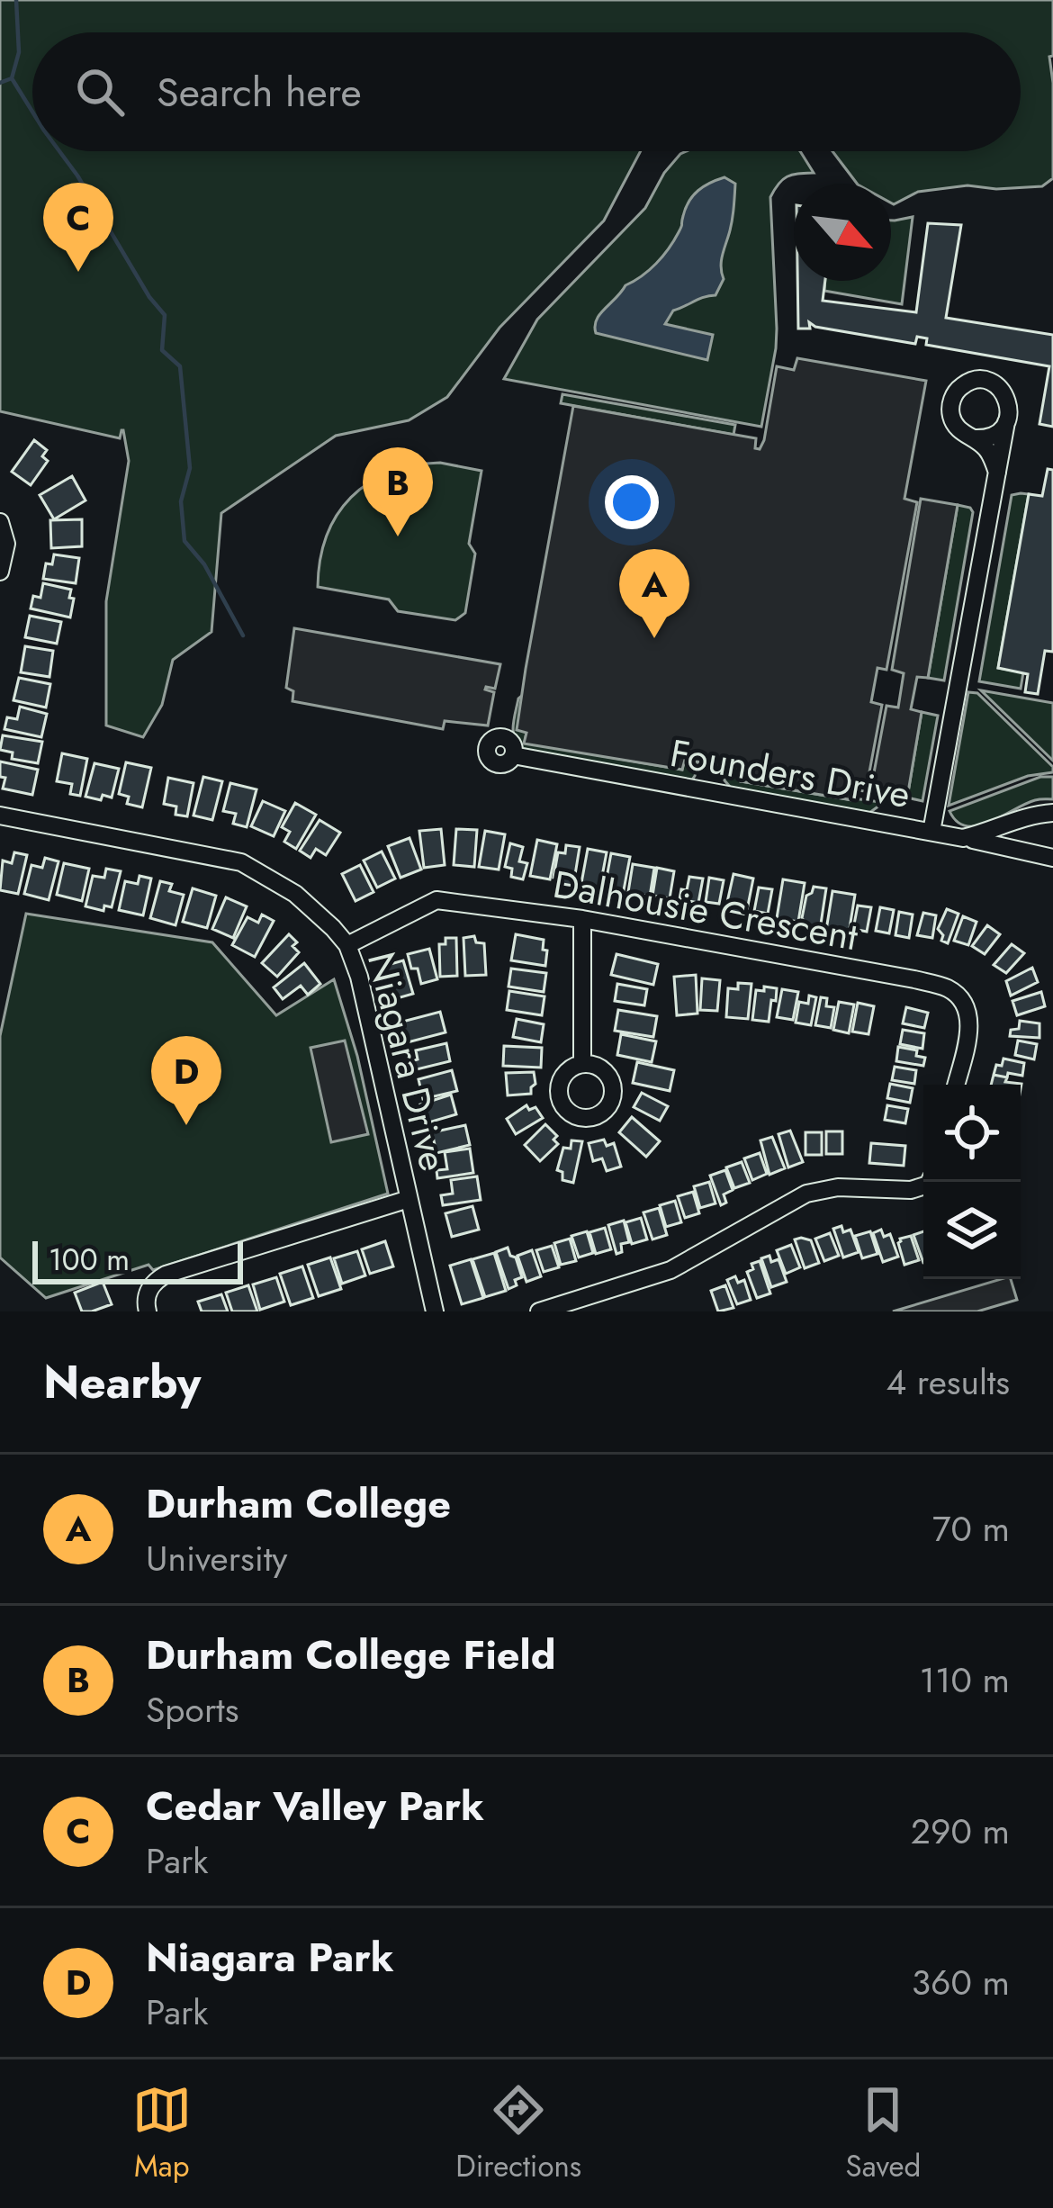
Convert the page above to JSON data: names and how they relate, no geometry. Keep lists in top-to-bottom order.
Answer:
{
  "streets": {
    "street": ["Founders Drive", "Dalhousie Crescent", "Niagara Drive"]
  },
  "crossings": [
    ["Dalhousie Crescent", "Niagara Drive"]
  ],
  "scale_bar": "100 m",
  "north": "bottom right",
  "page": {
    "search": "Search here",
    "pins": [
      "C",
      "B",
      "A",
      "D"
    ],
    "scale": "100 m",
    "heading": ["Nearby", "4 results"],
    "list": [
      {
        "mark": "A",
        "name": "Durham College",
        "note": "University",
        "value": "70 m"
      },
      {
        "mark": "B",
        "name": "Durham College Field",
        "note": "Sports",
        "value": "110 m"
      },
      {
        "mark": "C",
        "name": "Cedar Valley Park",
        "note": "Park",
        "value": "290 m"
      },
      {
        "mark": "D",
        "name": "Niagara Park",
        "note": "Park",
        "value": "360 m"
      }
    ],
    "nav": ["Map", "Directions", "Saved"]
  }
}
